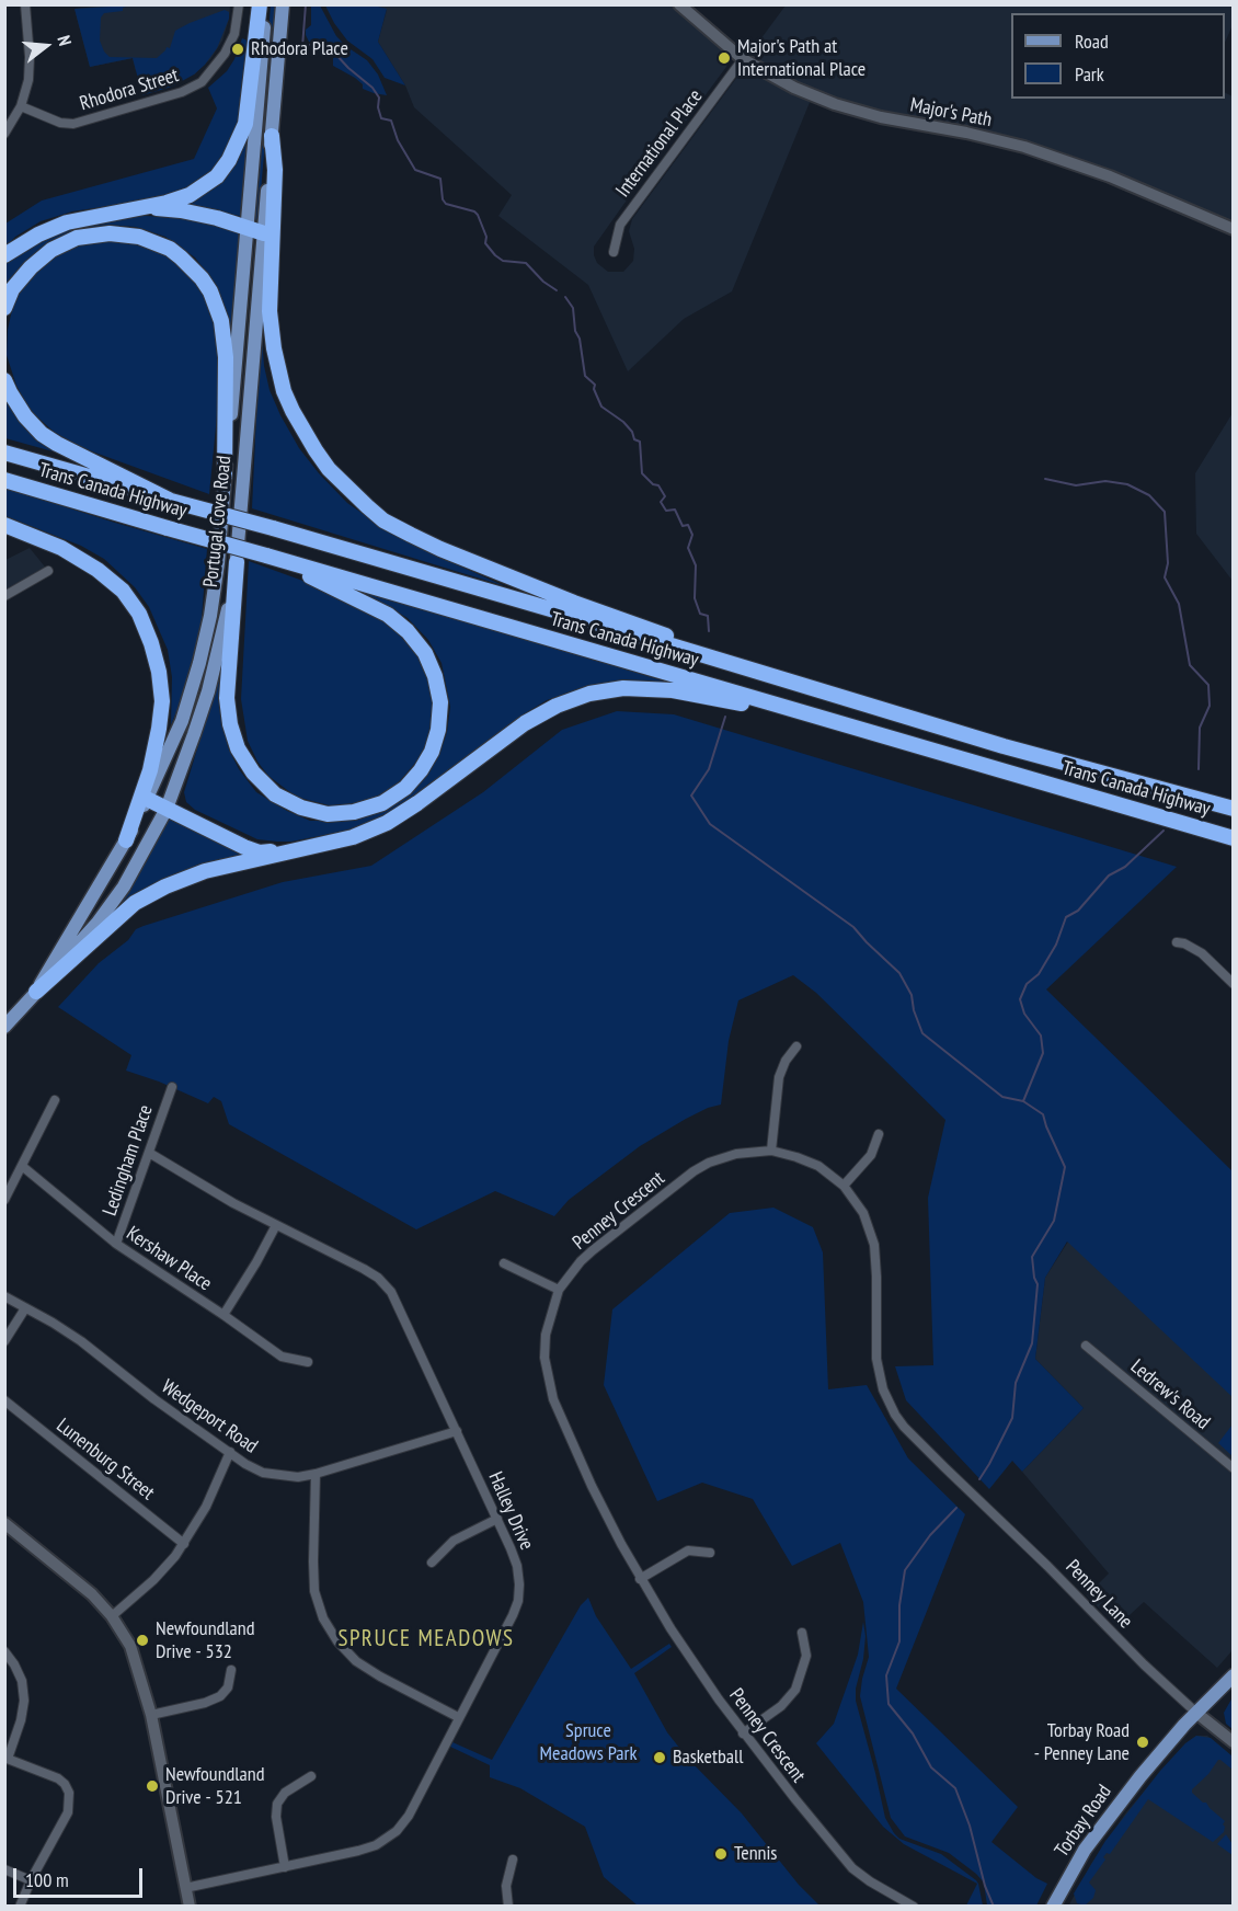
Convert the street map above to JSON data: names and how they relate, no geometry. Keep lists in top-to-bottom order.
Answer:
{
  "streets": {
    "highway": ["Trans Canada Highway"],
    "main road": ["Portugal Cove Road", "Torbay Road"],
    "street": [
      "Rhodora Street",
      "Major's Path",
      "International Place",
      "Ledingham Place",
      "Penney Crescent",
      "Kershaw Place",
      "Ledrew's Road",
      "Wedgeport Road",
      "Lunenburg Street",
      "Halley Drive",
      "Penney Lane"
    ]
  },
  "crossings": [
    ["Major's Path", "International Place"],
    ["Ledingham Place", "Kershaw Place"],
    ["Ledingham Place", "Halley Drive"],
    ["Penney Crescent", "Penney Lane"],
    ["Wedgeport Road", "Halley Drive"],
    ["Penney Lane", "Torbay Road"]
  ],
  "districts": ["SPRUCE MEADOWS"],
  "parks": ["Spruce Meadows Park"],
  "places": [
    "Rhodora Place",
    "Major's Path at International Place",
    "Newfoundland Drive - 532",
    "Torbay Road - Penney Lane",
    "Basketball",
    "Newfoundland Drive - 521",
    "Tennis"
  ],
  "legend": ["Road", "Park"],
  "scale_bar": "100 m",
  "north": "right"
}
